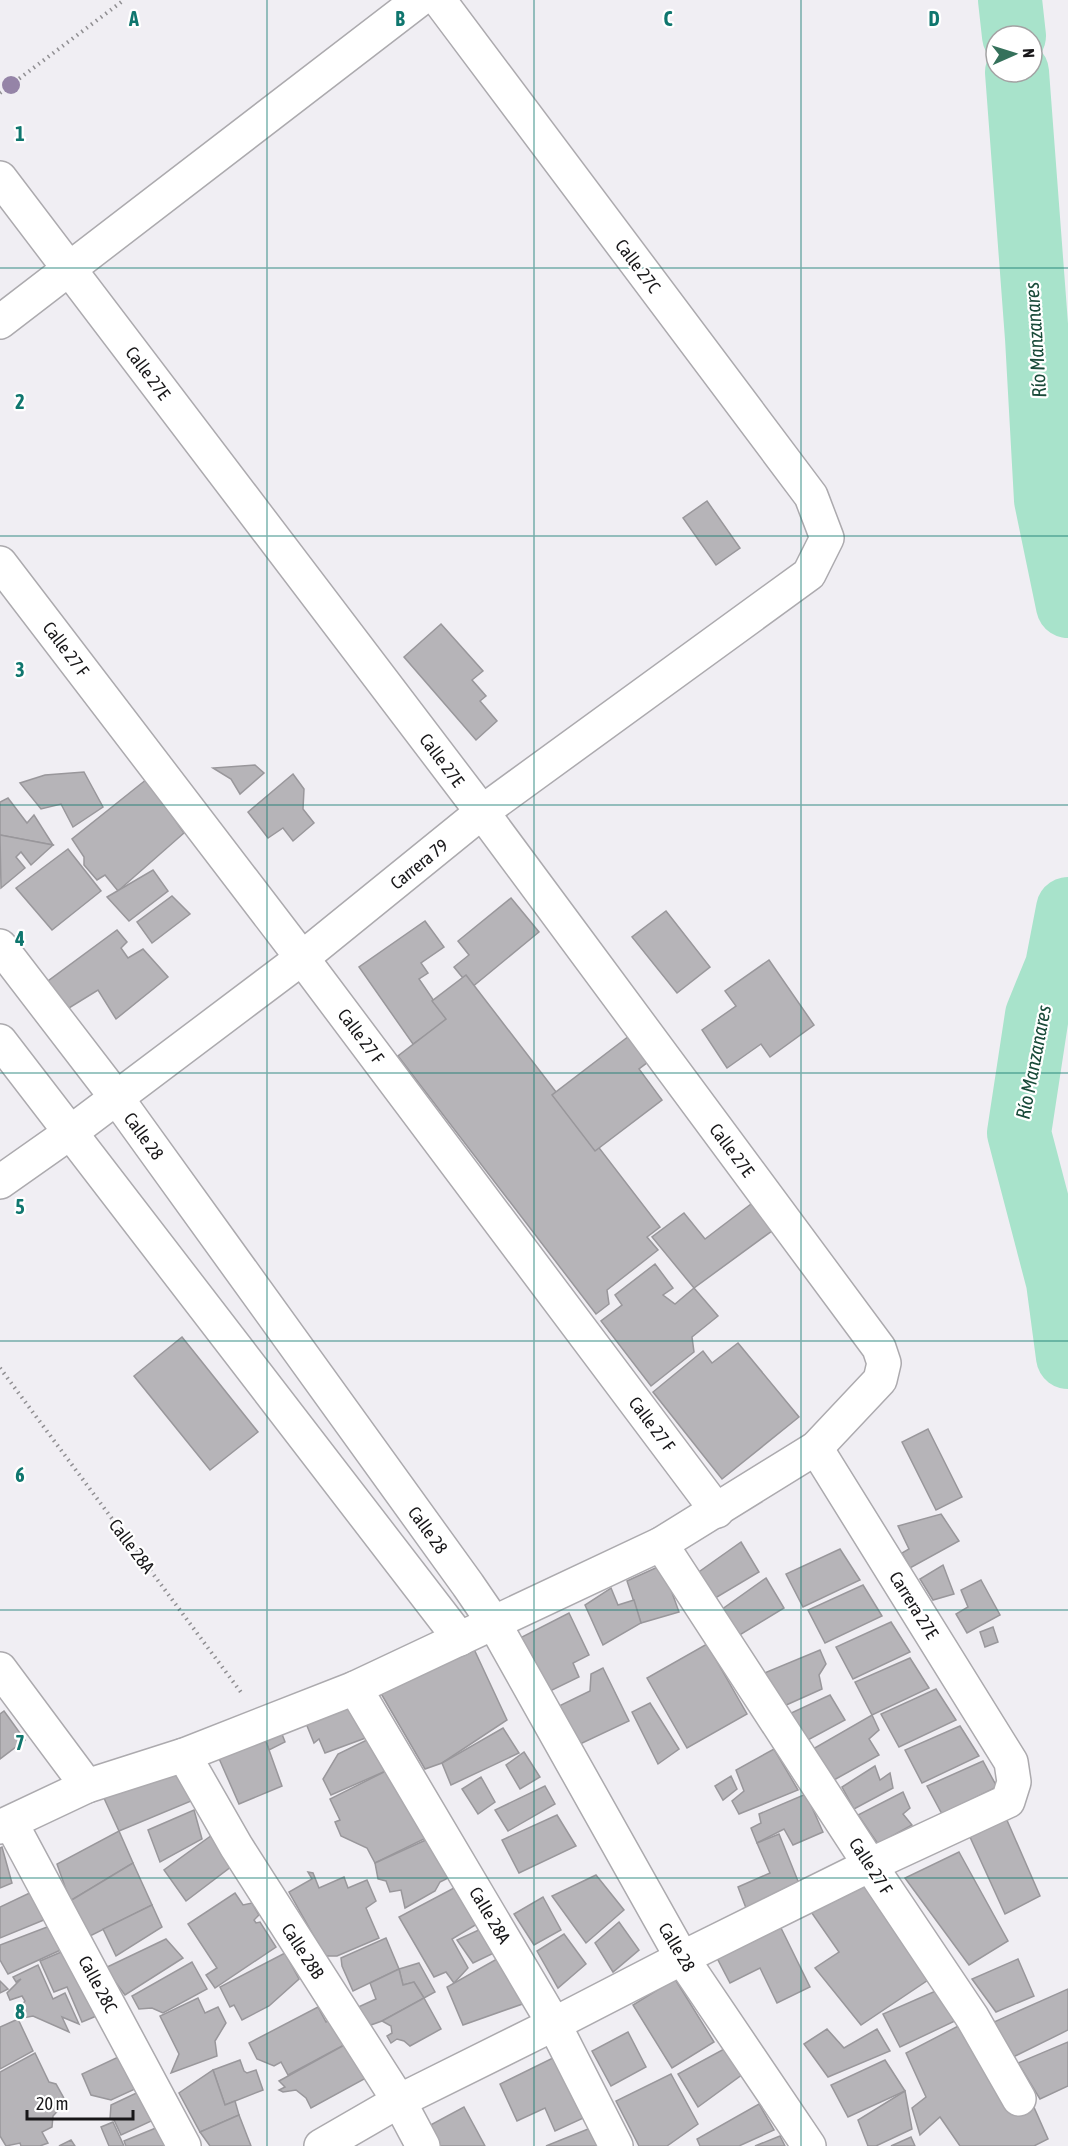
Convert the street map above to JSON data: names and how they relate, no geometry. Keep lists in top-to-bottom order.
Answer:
{
  "streets": {
    "street": [
      "Calle 27C",
      "Calle 27E",
      "Calle 27 F",
      "Carrera 79",
      "Calle 28",
      "Calle 28A",
      "Carrera 27E",
      "Calle 28B",
      "Calle 28C"
    ]
  },
  "crossings": [
    ["Calle 27C", "Carrera 79"],
    ["Calle 27E", "Carrera 79"],
    ["Calle 27E", "Carrera 27E"],
    ["Calle 27 F", "Carrera 79"],
    ["Calle 27 F", "Carrera 27E"],
    ["Carrera 79", "Calle 28"]
  ],
  "water": ["Río Manzanares"],
  "scale_bar": "20 m",
  "north": "right",
  "grid": {
    "columns": [
      "A",
      "B",
      "C",
      "D"
    ],
    "rows": [
      "1",
      "2",
      "3",
      "4",
      "5",
      "6",
      "7",
      "8"
    ]
  }
}
